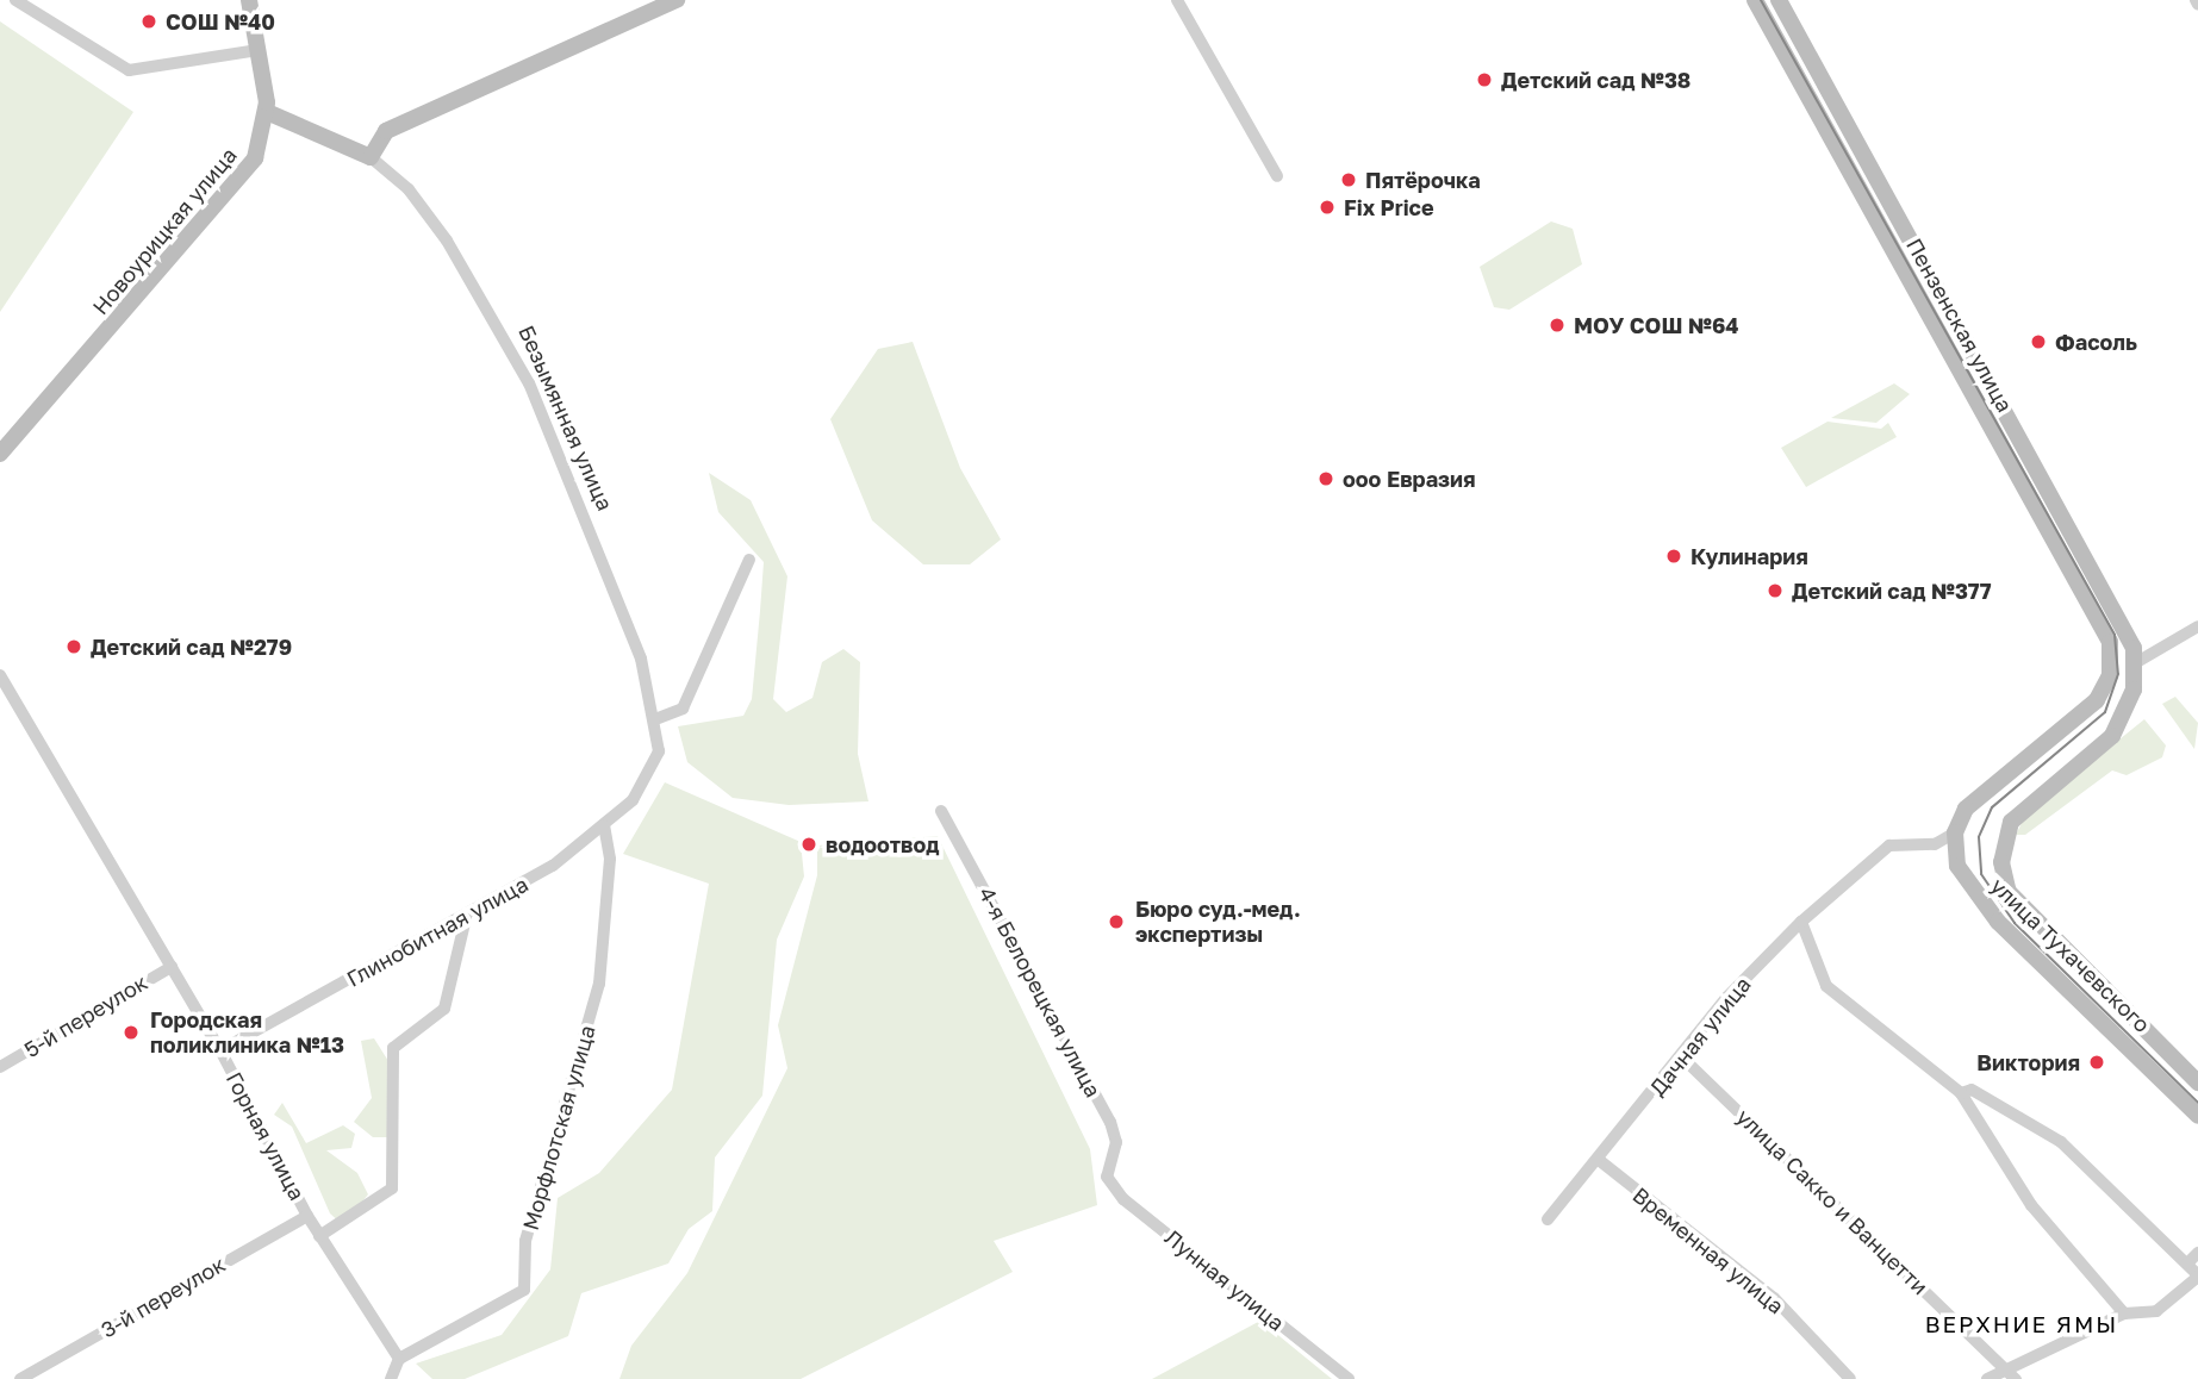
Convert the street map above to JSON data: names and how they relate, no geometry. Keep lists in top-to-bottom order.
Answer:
{
  "streets": {
    "main road": [
      "Новоурицкая улица",
      "Пензенская улица",
      "Безымянная улица",
      "улица Тухачевского"
    ],
    "street": [
      "Глинобитная улица",
      "4-я Белорецкая улица",
      "5-й переулок",
      "Дачная улица",
      "Морфлотская улица",
      "Горная улица",
      "улица Сакко и Ванцетти",
      "Временная улица",
      "Лунная улица",
      "3-й переулок"
    ]
  },
  "crossings": [
    ["Новоурицкая улица", "Безымянная улица"],
    ["Пензенская улица", "улица Тухачевского"],
    ["Безымянная улица", "Глинобитная улица"],
    ["Безымянная улица", "Морфлотская улица"],
    ["Глинобитная улица", "Морфлотская улица"],
    ["Глинобитная улица", "Горная улица"],
    ["улица Тухачевского", "Дачная улица"],
    ["4-я Белорецкая улица", "Лунная улица"],
    ["5-й переулок", "Горная улица"],
    ["Дачная улица", "улица Сакко и Ванцетти"],
    ["Дачная улица", "Временная улица"],
    ["Морфлотская улица", "Горная улица"],
    ["Горная улица", "3-й переулок"]
  ],
  "districts": ["ВЕРХНИЕ ЯМЫ"],
  "places": [
    "СОШ №40",
    "Детский сад №38",
    "Пятёрочка",
    "Fix Price",
    "МОУ СОШ №64",
    "Фасоль",
    "ооо Евразия",
    "Кулинария",
    "Детский сад №377",
    "Детский сад №279",
    "водоотвод",
    "Бюро суд.-мед. экспертизы",
    "Городская поликлиника №13",
    "Виктория"
  ]
}
